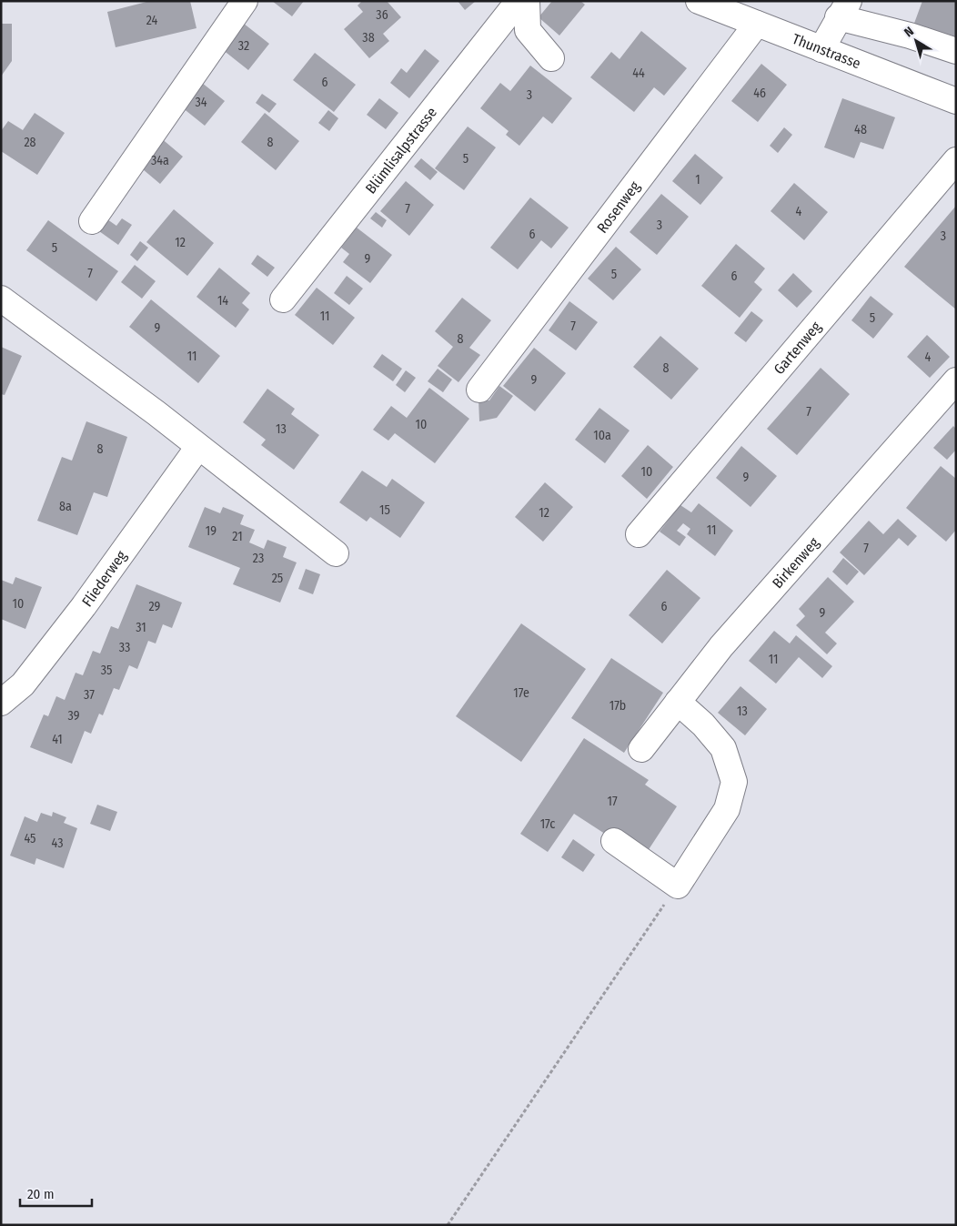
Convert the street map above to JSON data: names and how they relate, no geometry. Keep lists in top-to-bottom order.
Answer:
{
  "streets": {
    "street": [
      "Thunstrasse",
      "Blümlisalpstrasse",
      "Rosenweg",
      "Gartenweg",
      "Birkenweg",
      "Fliederweg"
    ]
  },
  "crossings": [
    ["Thunstrasse", "Rosenweg"]
  ],
  "house_numbers": [
    "36",
    "24",
    "38",
    "32",
    "44",
    "6",
    "46",
    "3",
    "34",
    "48",
    "28",
    "8",
    "5",
    "34a",
    "1",
    "7",
    "4",
    "3",
    "6",
    "3",
    "12",
    "5",
    "9",
    "7",
    "5",
    "6",
    "14",
    "11",
    "5",
    "7",
    "9",
    "8",
    "11",
    "4",
    "8",
    "9",
    "7",
    "10",
    "13",
    "10a",
    "8",
    "10",
    "9",
    "8a",
    "15",
    "12",
    "11",
    "19",
    "21",
    "7",
    "23",
    "25",
    "10",
    "29",
    "6",
    "9",
    "31",
    "33",
    "11",
    "35",
    "17e",
    "37",
    "17b",
    "13",
    "39",
    "41",
    "17",
    "17c",
    "45",
    "43"
  ],
  "scale_bar": "20 m",
  "north": "top left"
}
